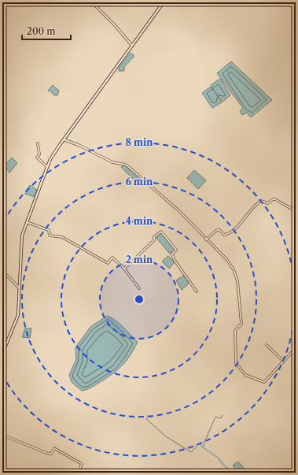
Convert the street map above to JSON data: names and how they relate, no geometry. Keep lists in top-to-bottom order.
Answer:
{
  "scale_bar": "200 m",
  "rings": [
    "8 min",
    "6 min",
    "4 min",
    "2 min"
  ]
}
